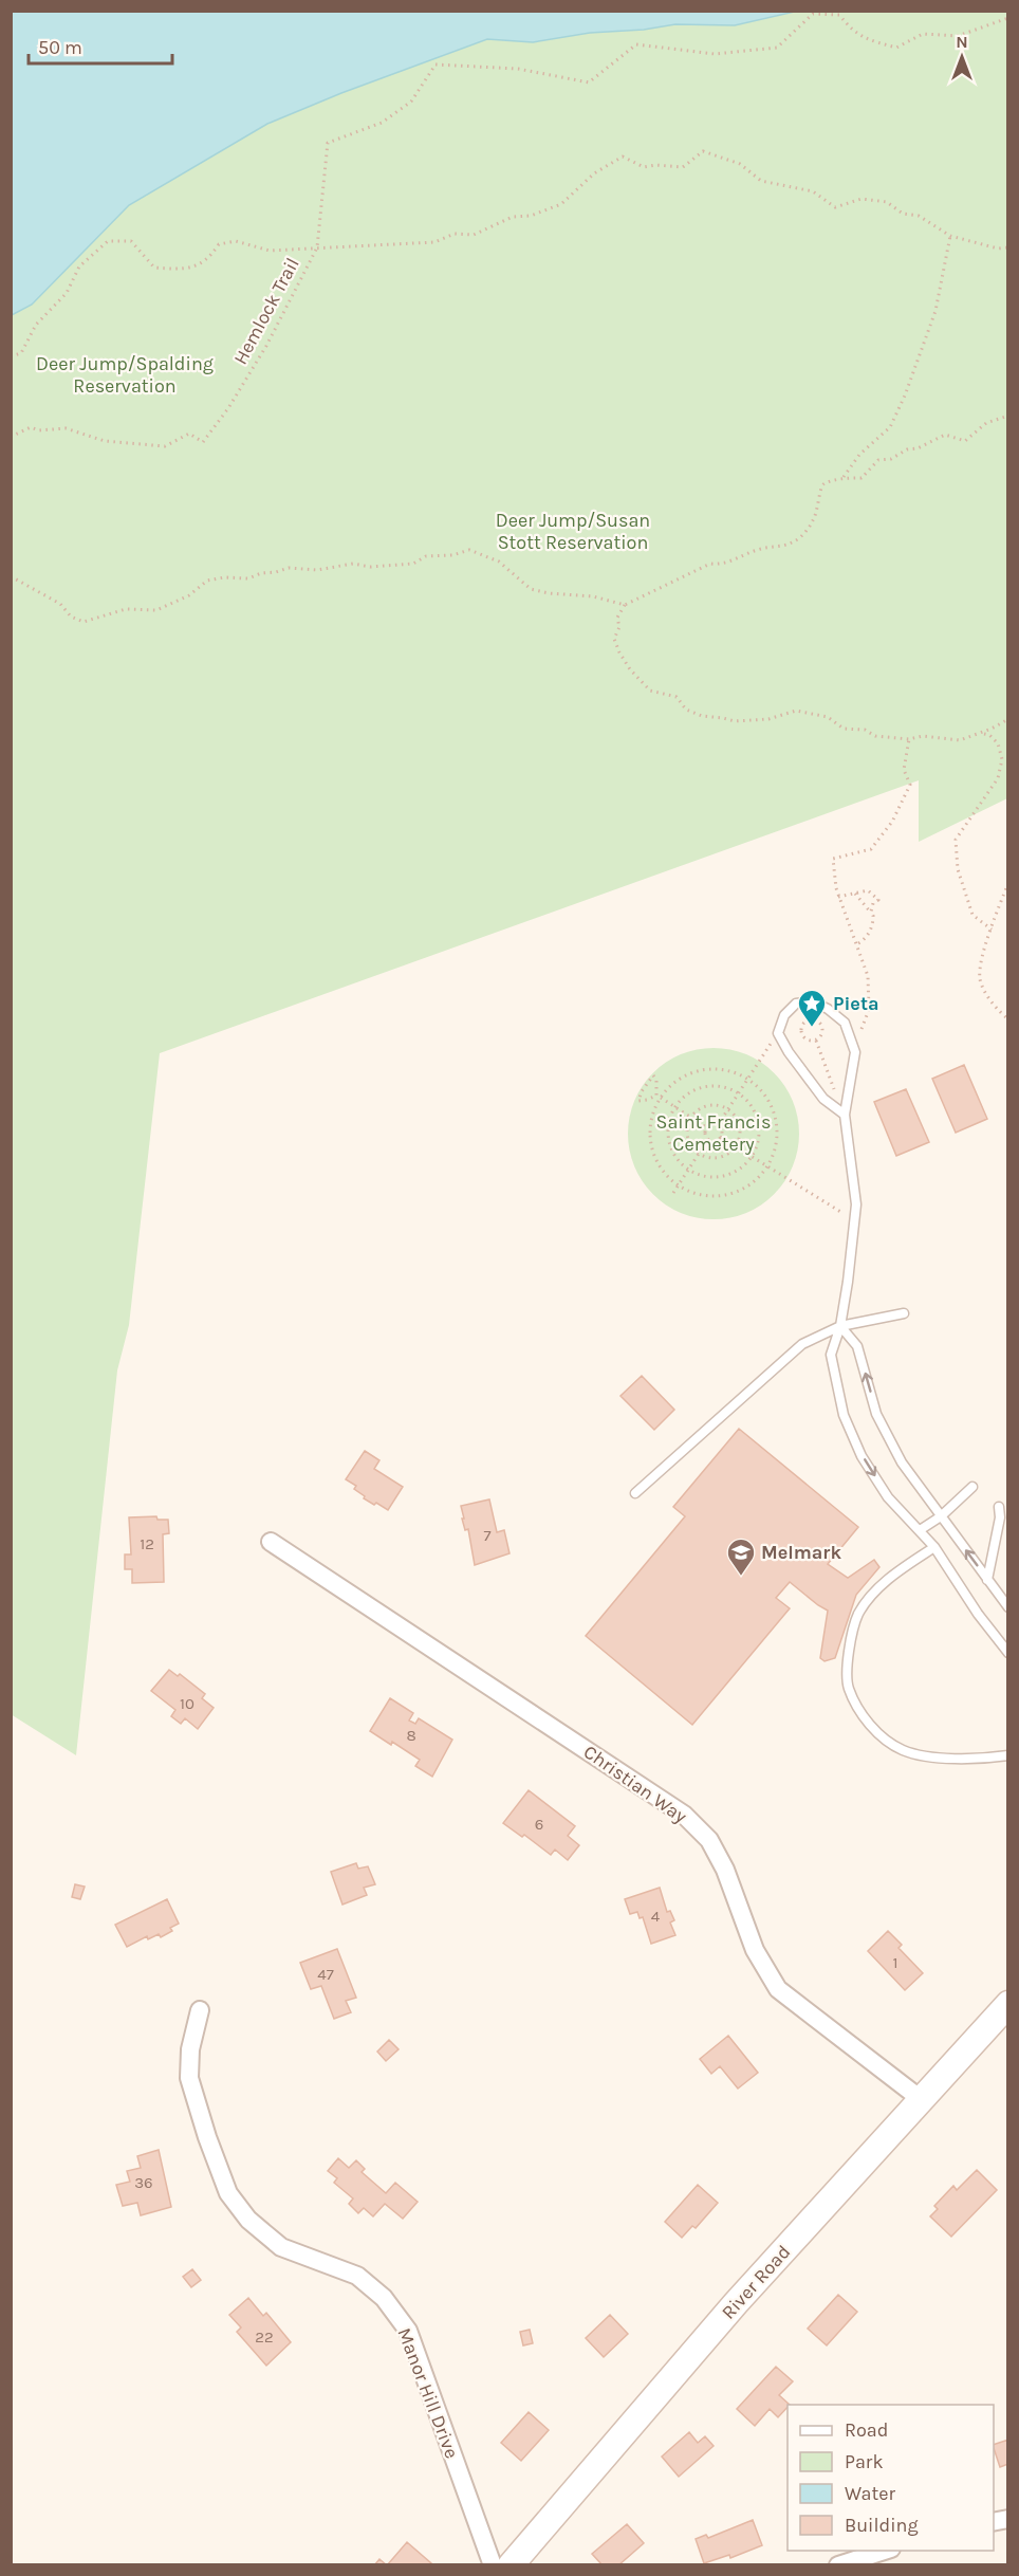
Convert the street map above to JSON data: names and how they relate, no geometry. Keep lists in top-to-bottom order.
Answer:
{
  "streets": {
    "main road": ["River Road"],
    "street": ["Christian Way", "Manor Hill Drive"],
    "path": ["Hemlock Trail"]
  },
  "crossings": [
    ["Christian Way", "River Road"]
  ],
  "parks": ["Deer Jump/Spalding Reservation", "Deer Jump/Susan Stott Reservation", "Saint Francis Cemetery"],
  "places": {
    "place": ["Pieta"],
    "school or university": ["Melmark"]
  },
  "house_numbers": [
    "7",
    "12",
    "10",
    "8",
    "6",
    "4",
    "1",
    "47",
    "36",
    "22"
  ],
  "legend": [
    "Road",
    "Park",
    "Water",
    "Building"
  ],
  "scale_bar": "50 m",
  "north": "top"
}
